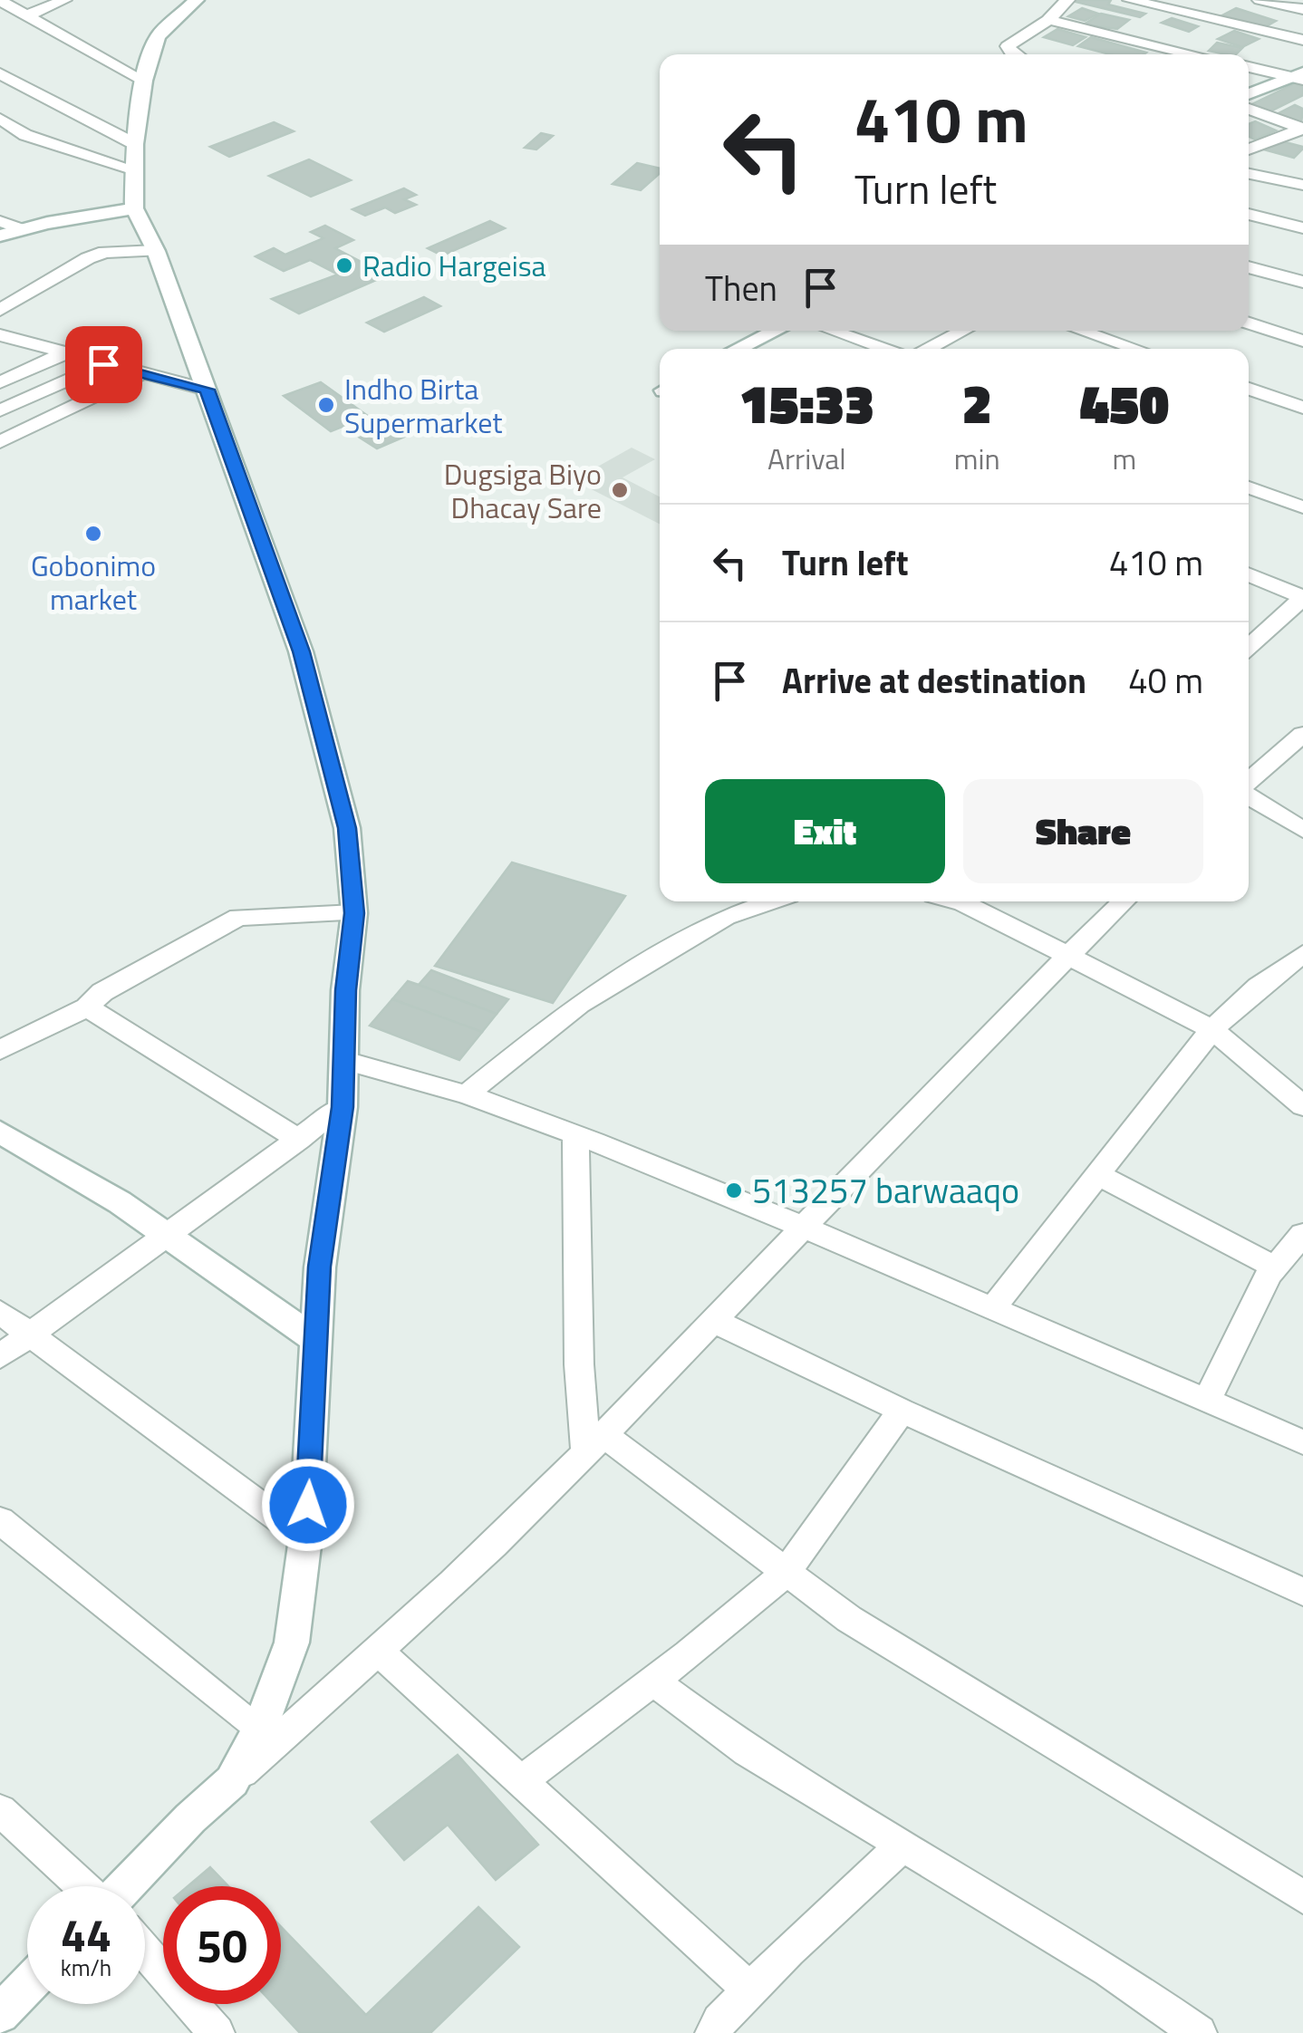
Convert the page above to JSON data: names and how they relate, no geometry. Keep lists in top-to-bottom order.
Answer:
{
  "places": [
    "Radio Hargeisa",
    "Indho Birta Supermarket",
    "Dugsiga Biyo Dhacay Sare",
    "Gobonimo market",
    "513257 barwaaqo"
  ],
  "page": {
    "turn": ["410 m", "Turn left"],
    "then": "Then",
    "eta": [
      "15:33",
      "Arrival",
      "2",
      "min",
      "450",
      "m"
    ],
    "list": [
      {
        "name": "Turn left",
        "value": "410 m"
      },
      {
        "name": "Arrive at destination",
        "value": "40 m"
      }
    ],
    "buttons": ["Exit", "Share"],
    "speed": "44 km/h",
    "limit": "50"
  }
}
